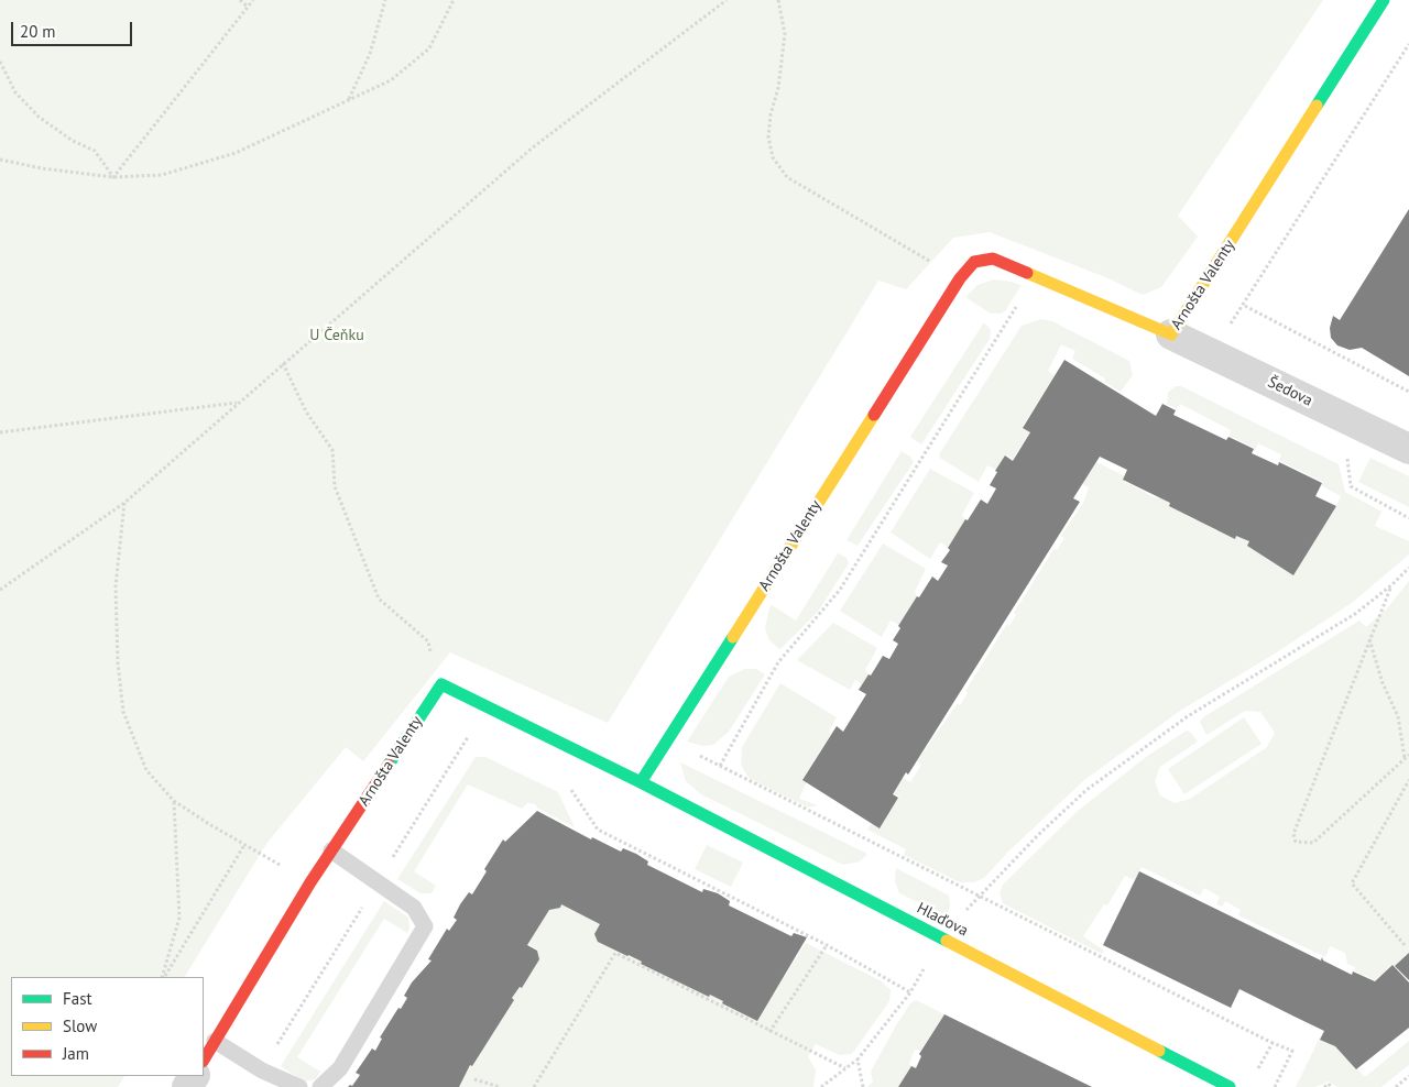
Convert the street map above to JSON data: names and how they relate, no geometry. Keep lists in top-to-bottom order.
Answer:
{
  "streets": {
    "street": ["Arnošta Valenty", "Šedova", "Hlaďova"]
  },
  "crossings": [
    ["Arnošta Valenty", "Šedova"],
    ["Arnošta Valenty", "Hlaďova"]
  ],
  "parks": ["U Čeňku"],
  "legend": ["Fast", "Slow", "Jam"],
  "scale_bar": "20 m"
}
